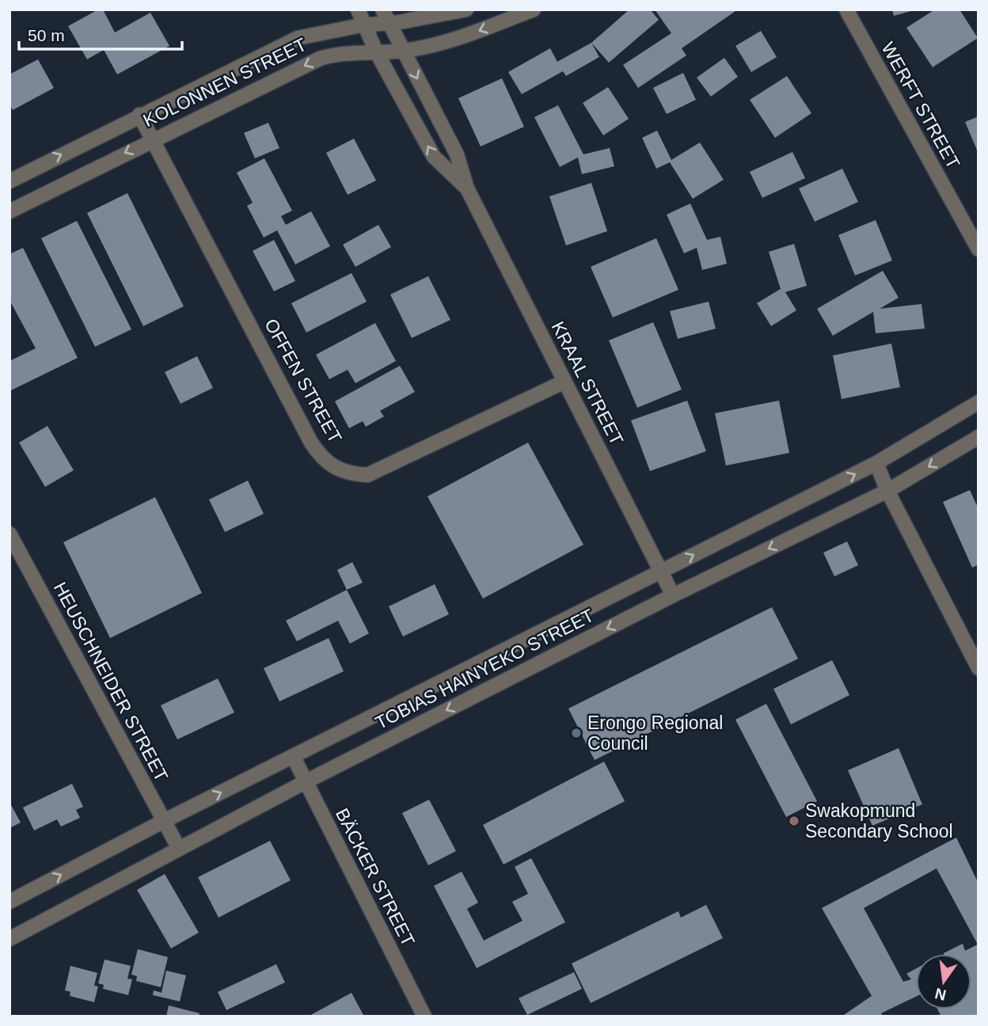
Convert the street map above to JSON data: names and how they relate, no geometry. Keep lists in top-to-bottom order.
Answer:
{
  "streets": {
    "street": [
      "KOLONNEN STREET",
      "WERFT STREET",
      "OFFEN STREET",
      "KRAAL STREET",
      "TOBIAS HAINYEKO STREET",
      "HEUSCHNEIDER STREET",
      "BÄCKER STREET"
    ]
  },
  "crossings": [
    ["KOLONNEN STREET", "OFFEN STREET"],
    ["KOLONNEN STREET", "KRAAL STREET"],
    ["OFFEN STREET", "KRAAL STREET"],
    ["KRAAL STREET", "TOBIAS HAINYEKO STREET"],
    ["TOBIAS HAINYEKO STREET", "HEUSCHNEIDER STREET"],
    ["TOBIAS HAINYEKO STREET", "BÄCKER STREET"]
  ],
  "places": ["Erongo Regional Council", "Swakopmund Secondary School"],
  "scale_bar": "50 m",
  "north": "bottom"
}
